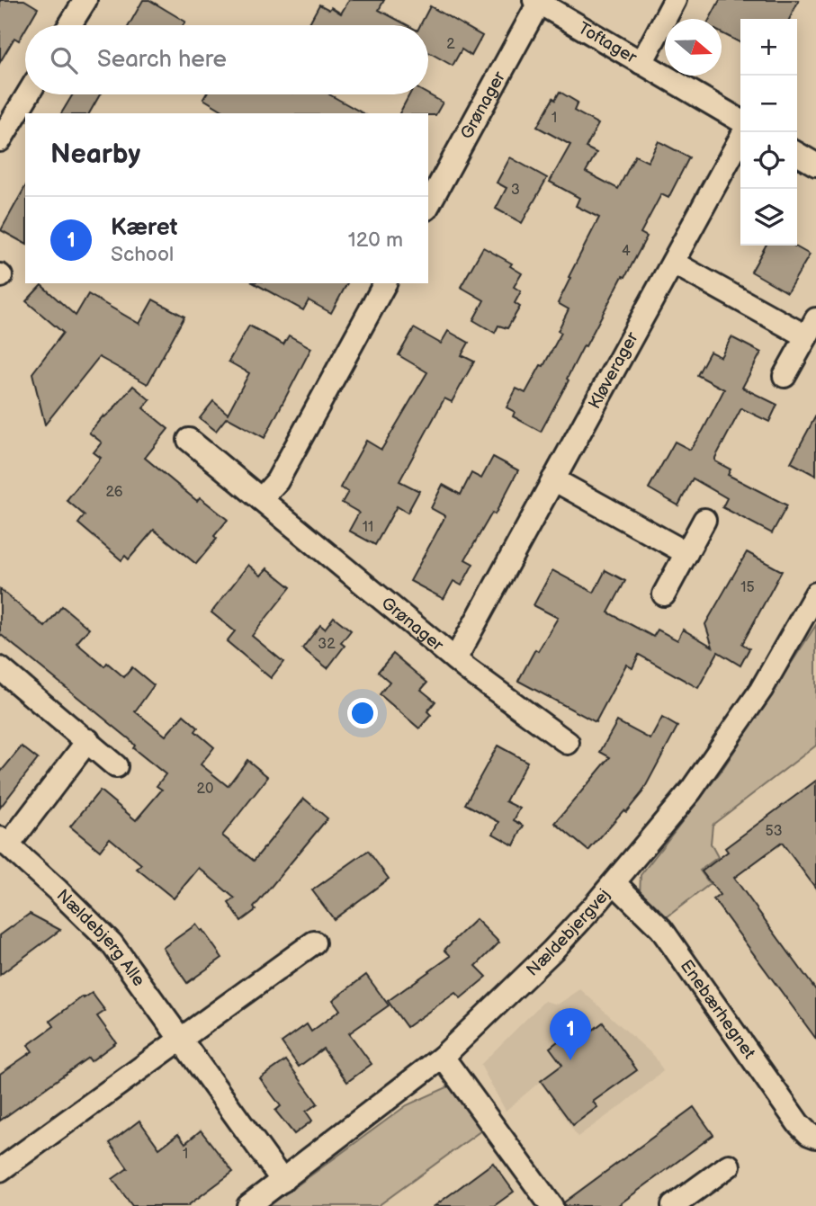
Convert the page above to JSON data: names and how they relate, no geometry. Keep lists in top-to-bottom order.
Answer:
{
  "streets": {
    "street": [
      "Toftager",
      "Grønager",
      "Kløverager",
      "Nældebjergvej",
      "Nældebjerg Alle",
      "Enebærhegnet"
    ]
  },
  "crossings": [
    ["Toftager", "Grønager"],
    ["Grønager", "Kløverager"],
    ["Nældebjergvej", "Nældebjerg Alle"],
    ["Nældebjergvej", "Enebærhegnet"]
  ],
  "house_numbers": [
    "2",
    "1",
    "3",
    "4",
    "26",
    "11",
    "15",
    "32",
    "20",
    "53",
    "1"
  ],
  "north": "right",
  "page": {
    "map_buttons": ["+", "−"],
    "search": "Search here",
    "heading": "Nearby",
    "list": [
      {
        "mark": "1",
        "name": "Kæret",
        "note": "School",
        "value": "120 m"
      }
    ],
    "pins": "1"
  }
}
